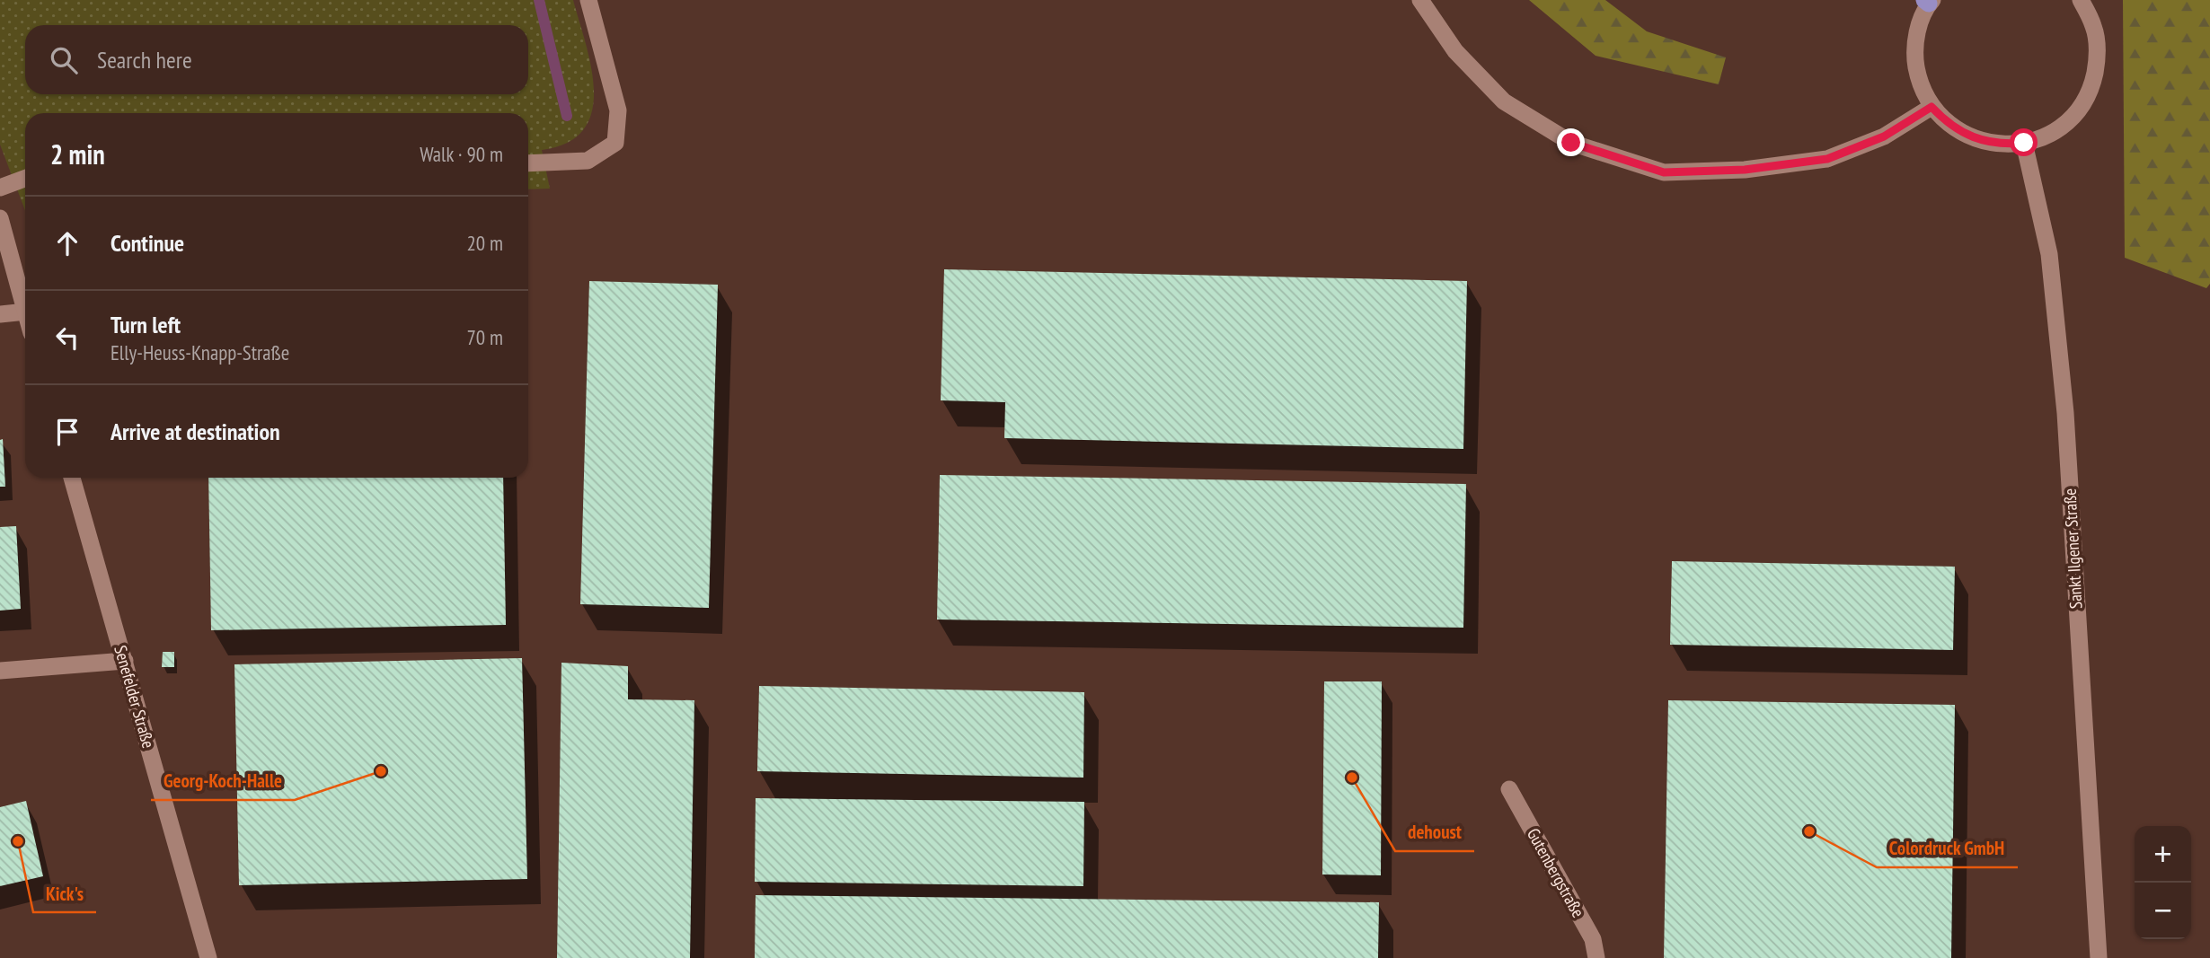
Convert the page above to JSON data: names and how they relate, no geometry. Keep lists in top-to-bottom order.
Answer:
{
  "streets": {
    "street": ["Sankt Ilgener Straße", "Senefelder Straße", "Gutenbergstraße"]
  },
  "places": [
    "Georg-Koch-Halle",
    "dehoust",
    "Colordruck GmbH",
    "Kick's"
  ],
  "page": {
    "search": "Search here",
    "heading": ["2 min", "Walk · 90 m"],
    "list": [
      ["Continue", "20 m"],
      ["Turn left", "Elly-Heuss-Knapp-Straße", "70 m"],
      "Arrive at destination"
    ],
    "map_buttons": ["+", "−"]
  }
}
